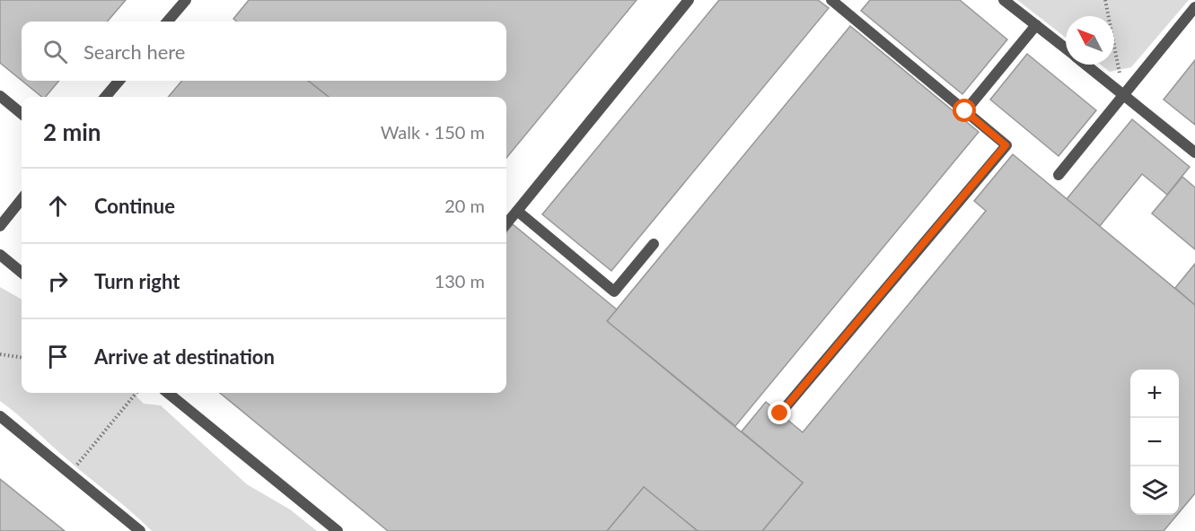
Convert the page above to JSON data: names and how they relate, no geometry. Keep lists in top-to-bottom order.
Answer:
{
  "north": "top left",
  "page": {
    "search": "Search here",
    "heading": ["2 min", "Walk · 150 m"],
    "list": [
      ["Continue", "20 m"],
      ["Turn right", "130 m"],
      "Arrive at destination"
    ],
    "map_buttons": ["+", "−"]
  }
}
